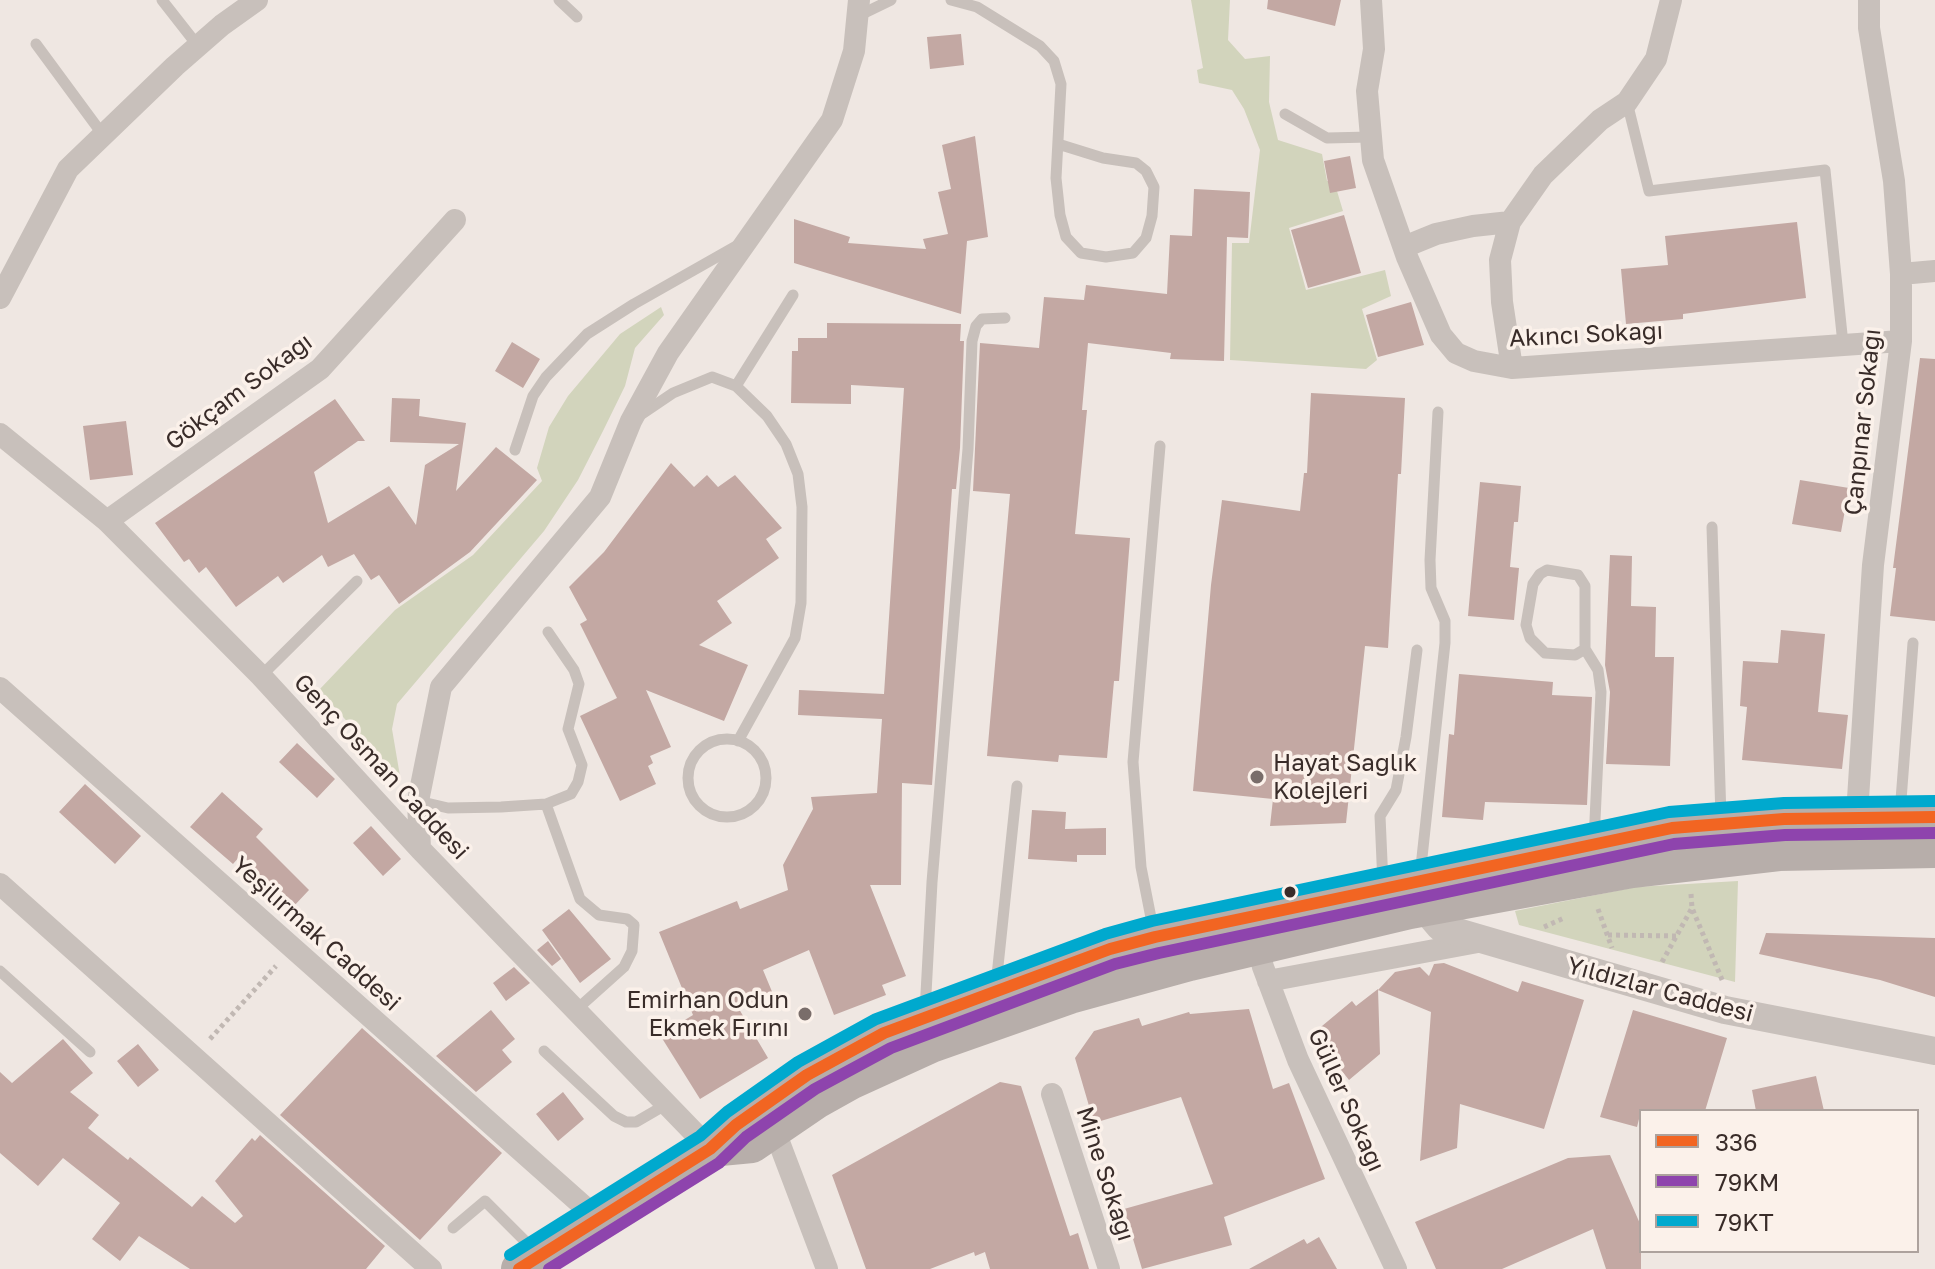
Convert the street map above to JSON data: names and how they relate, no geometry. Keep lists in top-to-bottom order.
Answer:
{
  "streets": {
    "street": [
      "Akıncı Sokağı",
      "Gökçam Sokağı",
      "Çanpınar Sokağı",
      "Genç Osman Caddesi",
      "Yeşilırmak Caddesi",
      "Yıldızlar Caddesi",
      "Güller Sokağı",
      "Mine Sokağı"
    ]
  },
  "crossings": [
    ["Akıncı Sokağı", "Çanpınar Sokağı"],
    ["Gökçam Sokağı", "Genç Osman Caddesi"]
  ],
  "places": ["Hayat Sağlık Kolejleri", "Emirhan Odun Ekmek Fırını"],
  "lines": ["transit line 79KT", "transit line 336", "transit line 79KM"],
  "legend": ["336", "79KM", "79KT"]
}
